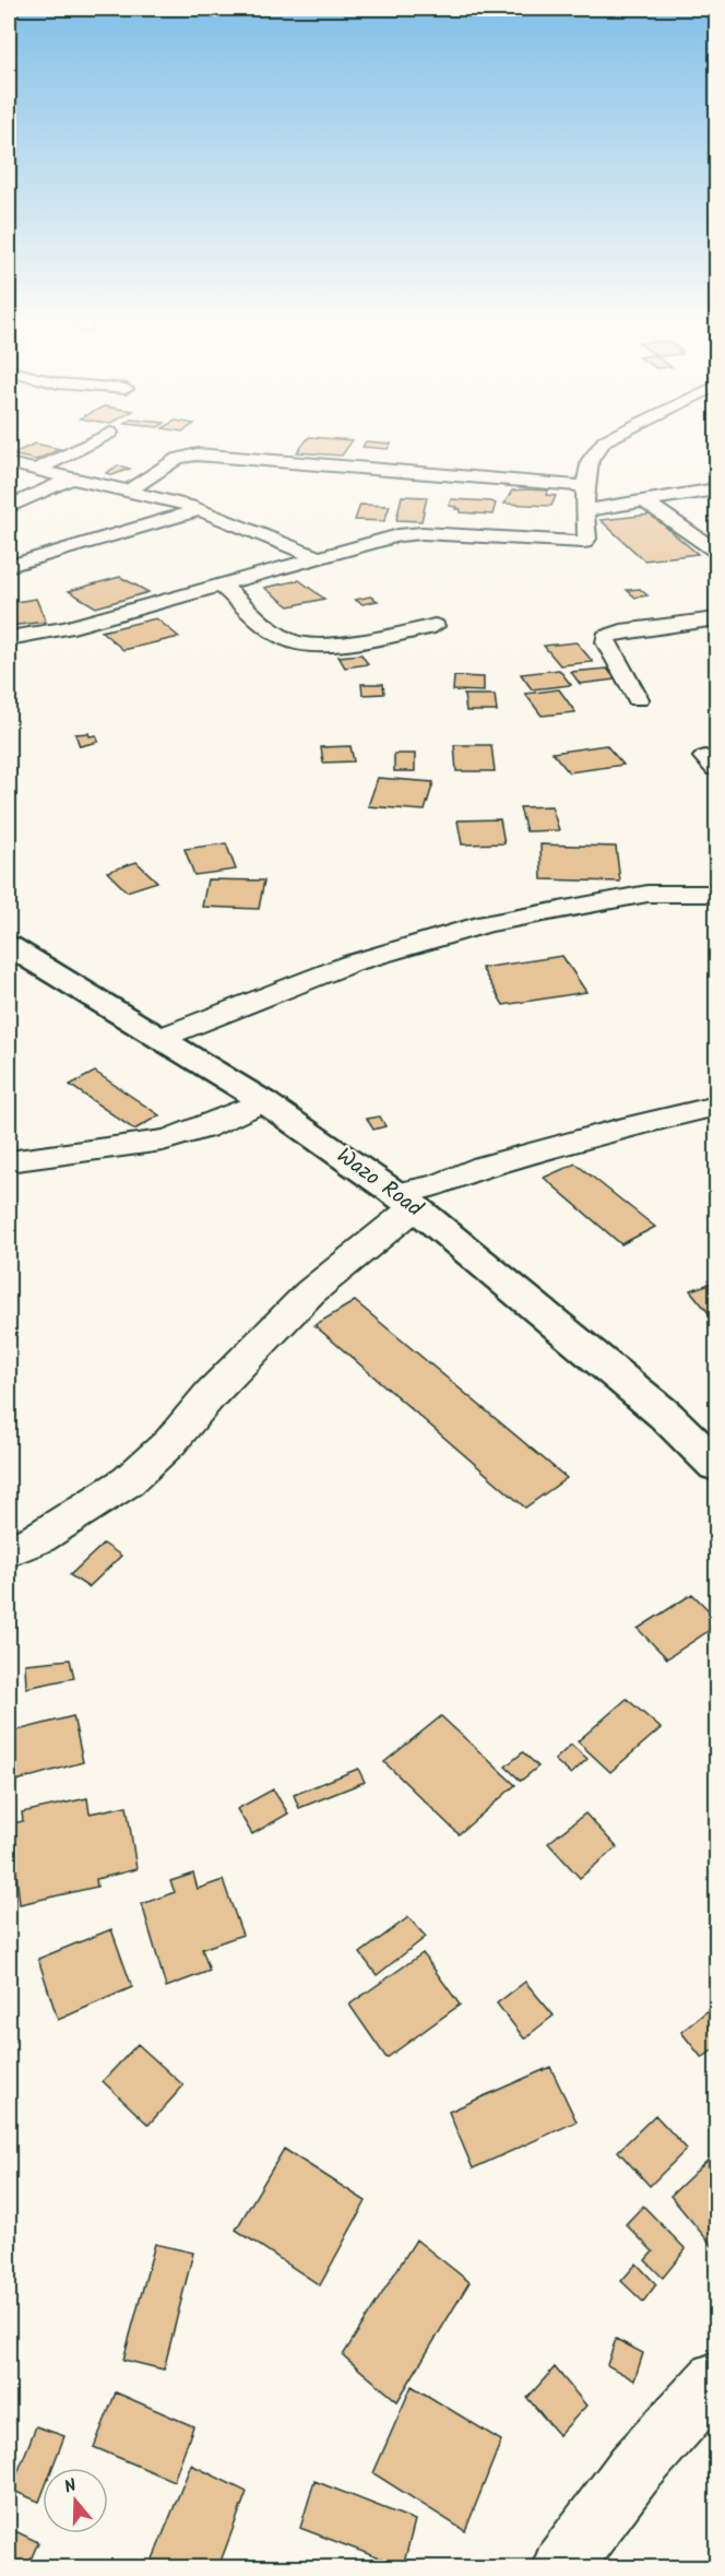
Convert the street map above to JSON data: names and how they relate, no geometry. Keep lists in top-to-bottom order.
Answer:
{
  "streets": {
    "main road": ["Wazo Road"]
  },
  "north": "top"
}
